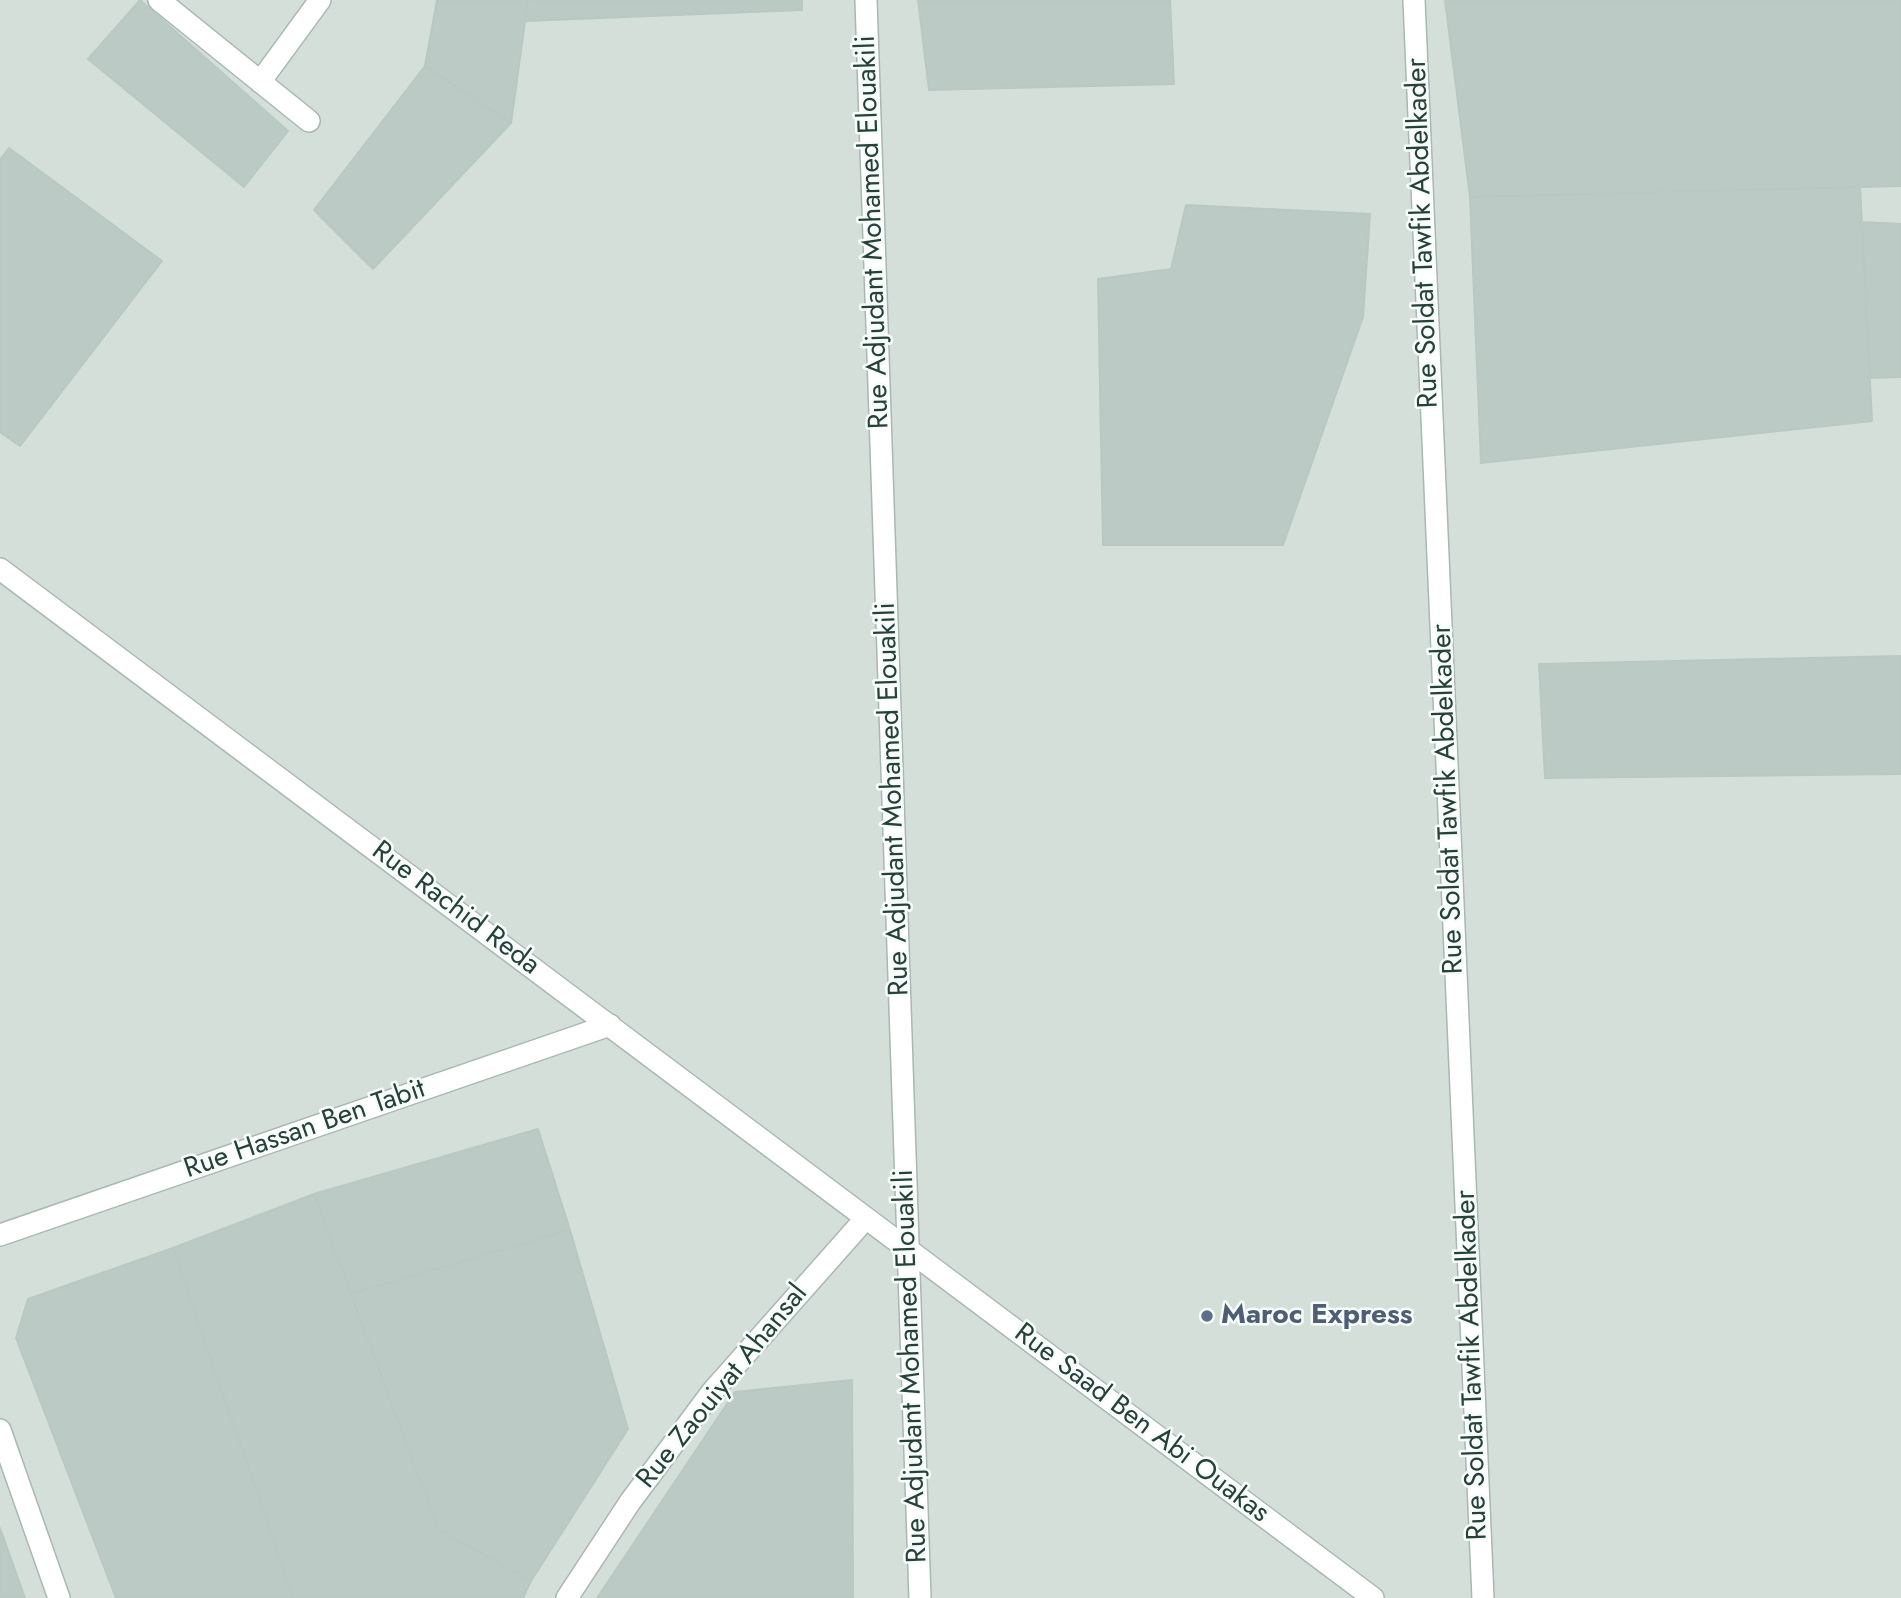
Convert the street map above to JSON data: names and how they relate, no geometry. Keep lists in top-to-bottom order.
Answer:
{
  "streets": {
    "street": [
      "Rue Adjudant Mohamed Elouakili",
      "Rue Soldat Tawfik Abdelkader",
      "Rue Rachid Reda",
      "Rue Hassan Ben Tabit",
      "Rue Zaouiyat Ahansal",
      "Rue Saad Ben Abi Ouakas"
    ]
  },
  "crossings": [
    ["Rue Adjudant Mohamed Elouakili", "Rue Rachid Reda"],
    ["Rue Adjudant Mohamed Elouakili", "Rue Saad Ben Abi Ouakas"],
    ["Rue Rachid Reda", "Rue Hassan Ben Tabit"],
    ["Rue Rachid Reda", "Rue Zaouiyat Ahansal"],
    ["Rue Rachid Reda", "Rue Saad Ben Abi Ouakas"]
  ],
  "places": ["Maroc Express"]
}
